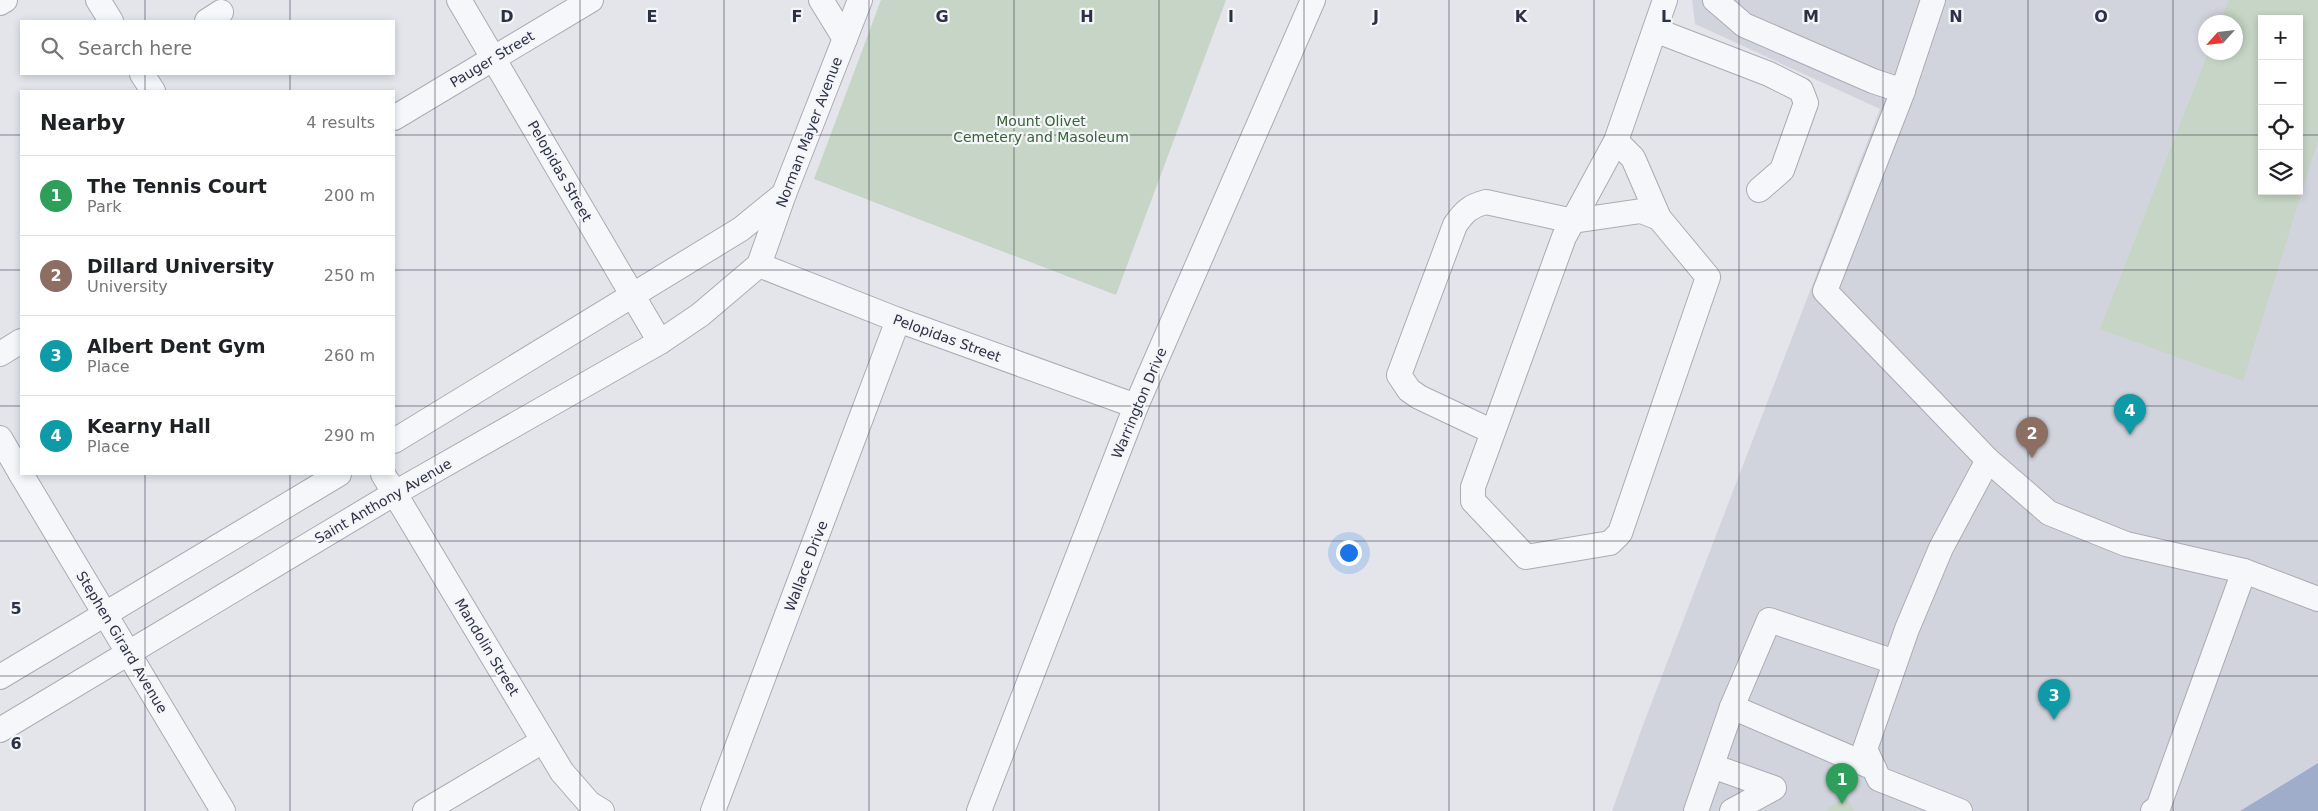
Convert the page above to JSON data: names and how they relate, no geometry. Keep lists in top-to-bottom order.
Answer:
{
  "streets": {
    "street": [
      "Pauger Street",
      "Norman Mayer Avenue",
      "Pelopidas Street",
      "Warrington Drive",
      "Saint Anthony Avenue",
      "Wallace Drive",
      "Stephen Girard Avenue",
      "Mandolin Street"
    ]
  },
  "crossings": [
    ["Pauger Street", "Pelopidas Street"],
    ["Norman Mayer Avenue", "Pelopidas Street"],
    ["Norman Mayer Avenue", "Saint Anthony Avenue"],
    ["Pelopidas Street", "Warrington Drive"],
    ["Pelopidas Street", "Saint Anthony Avenue"],
    ["Pelopidas Street", "Wallace Drive"],
    ["Saint Anthony Avenue", "Stephen Girard Avenue"],
    ["Saint Anthony Avenue", "Mandolin Street"]
  ],
  "parks": ["Mount Olivet Cemetery and Masoleum"],
  "north": "bottom left",
  "page": {
    "map_buttons": ["+", "−"],
    "search": "Search here",
    "heading": ["Nearby", "4 results"],
    "list": [
      {
        "mark": "1",
        "name": "The Tennis Court",
        "note": "Park",
        "value": "200 m"
      },
      {
        "mark": "2",
        "name": "Dillard University",
        "note": "University",
        "value": "250 m"
      },
      {
        "mark": "3",
        "name": "Albert Dent Gym",
        "note": "Place",
        "value": "260 m"
      },
      {
        "mark": "4",
        "name": "Kearny Hall",
        "note": "Place",
        "value": "290 m"
      }
    ],
    "pins": [
      "4",
      "2",
      "3",
      "1"
    ]
  },
  "grid": {
    "columns": [
      "D",
      "E",
      "F",
      "G",
      "H",
      "I",
      "J",
      "K",
      "L",
      "M",
      "N",
      "O"
    ],
    "rows": ["5", "6"]
  }
}
